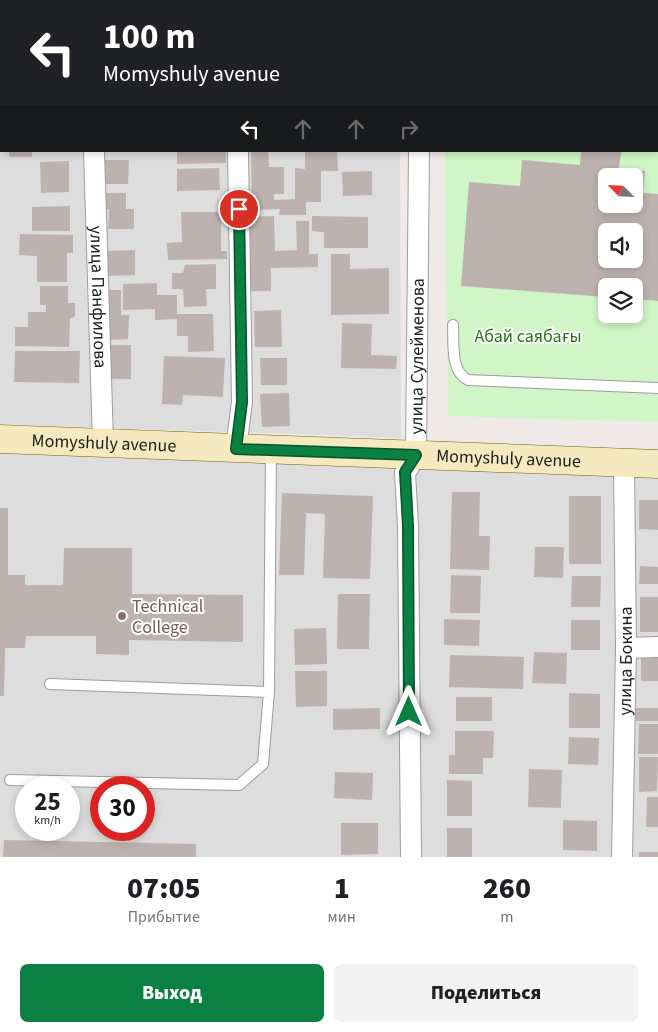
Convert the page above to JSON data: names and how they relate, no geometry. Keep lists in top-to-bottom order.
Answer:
{
  "streets": {
    "main road": ["Momyshuly avenue"],
    "street": ["улица Панфилова", "улица Сулейменова", "улица Бокина"]
  },
  "crossings": [
    ["улица Панфилова", "Momyshuly avenue"],
    ["улица Сулейменова", "Momyshuly avenue"],
    ["Momyshuly avenue", "улица Бокина"]
  ],
  "parks": ["Абай саябағы"],
  "places": ["Technical College"],
  "north": "top left",
  "page": {
    "turn": ["100 m", "Momyshuly avenue"],
    "speed": "25 km/h",
    "limit": "30",
    "eta": [
      "07:05",
      "Прибытие",
      "1",
      "мин",
      "260",
      "m"
    ],
    "buttons": ["Выход", "Поделиться"]
  }
}
